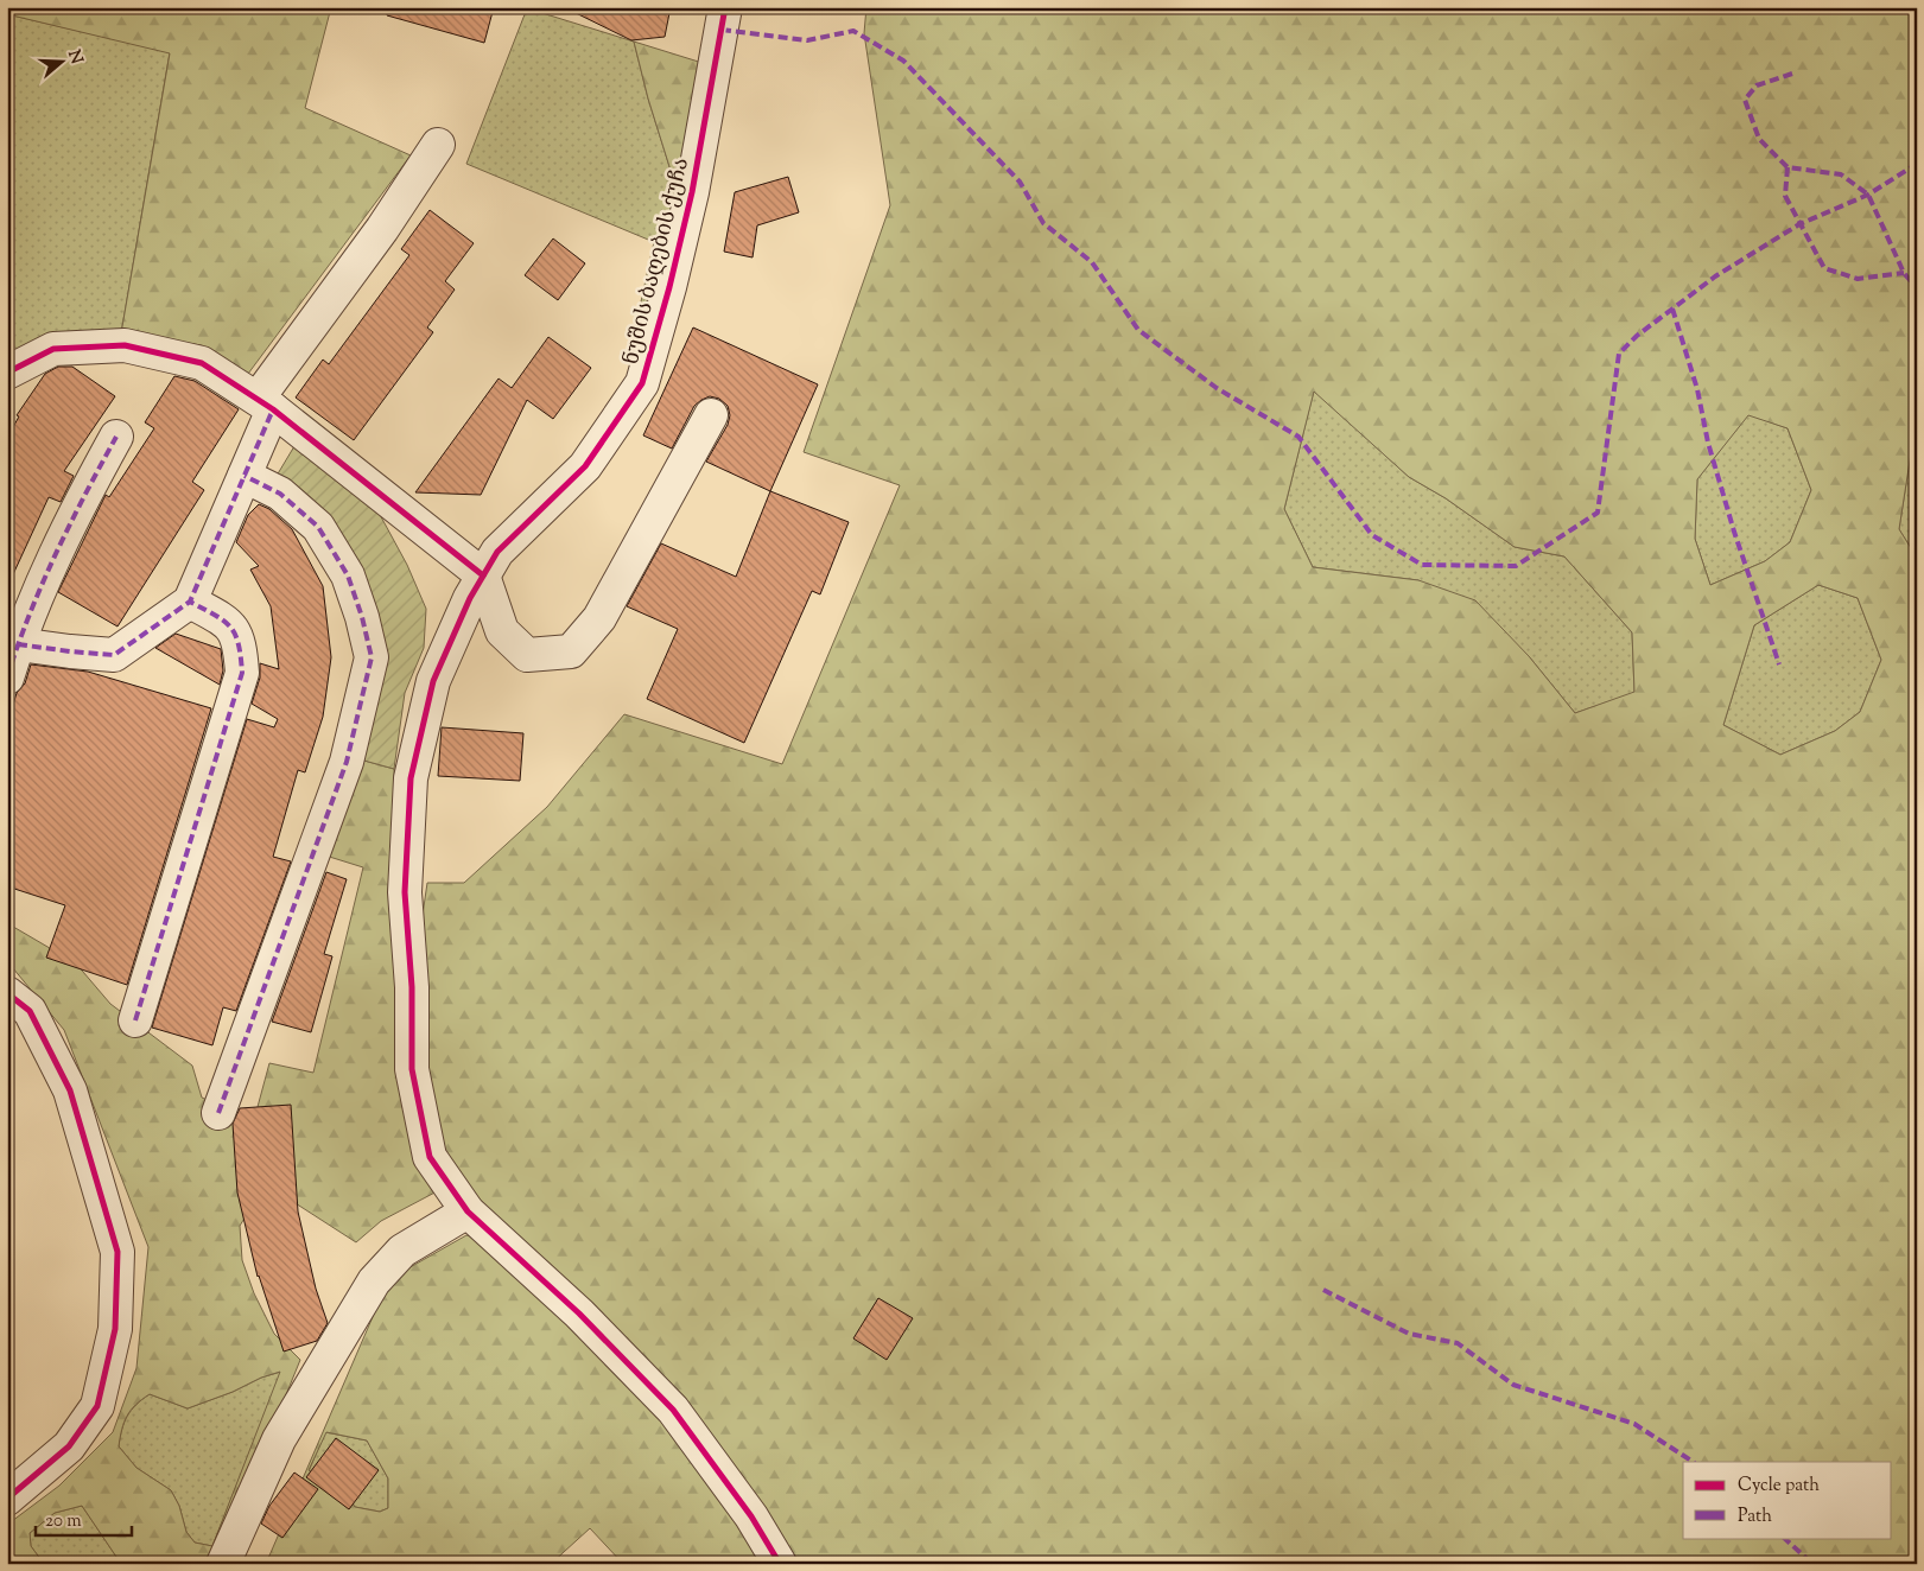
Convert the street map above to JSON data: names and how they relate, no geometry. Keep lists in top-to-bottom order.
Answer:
{
  "streets": {
    "street": ["ნუშის ბაღების ქუჩა"]
  },
  "legend": ["Cycle path", "Path"],
  "scale_bar": "20 m",
  "north": "right"
}
